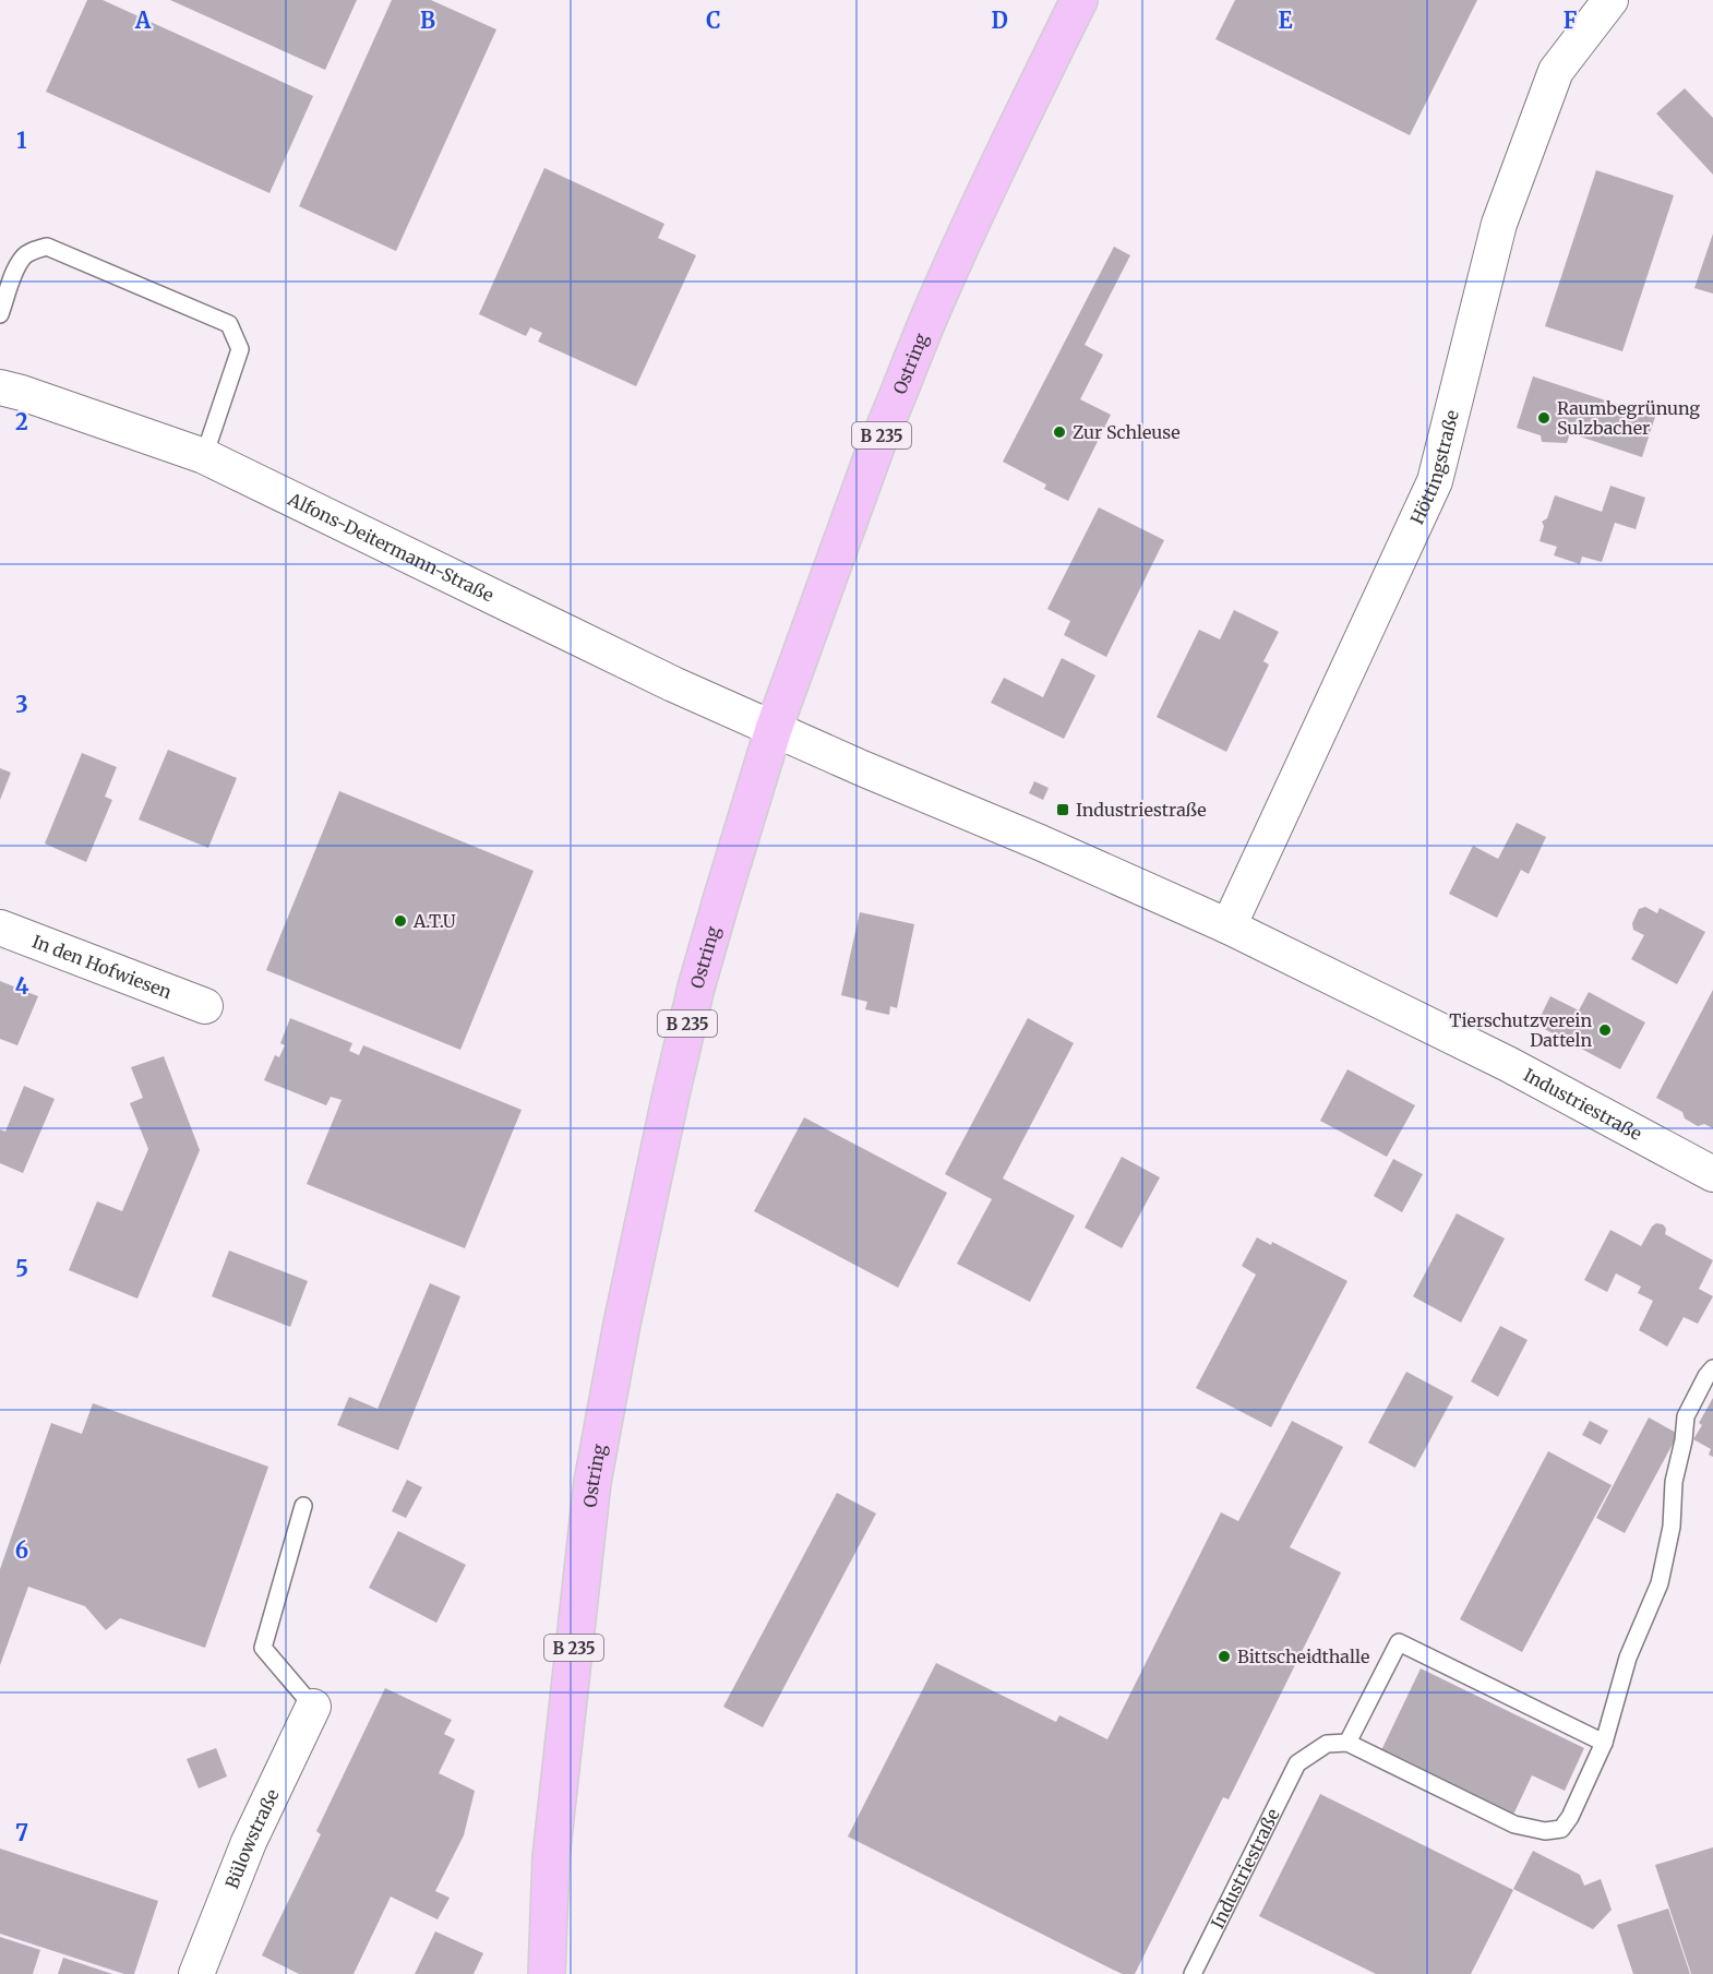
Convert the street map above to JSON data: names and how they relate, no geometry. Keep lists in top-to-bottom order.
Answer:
{
  "streets": {
    "main road": ["Ostring", "B 235"],
    "street": [
      "Höttingstraße",
      "Alfons-Deitermann-Straße",
      "In den Hofwiesen",
      "Industriestraße",
      "Bülowstraße"
    ]
  },
  "crossings": [
    ["Ostring", "Alfons-Deitermann-Straße"],
    ["Ostring", "Industriestraße"],
    ["Höttingstraße", "Industriestraße"],
    ["Alfons-Deitermann-Straße", "Industriestraße"]
  ],
  "places": {
    "other": [
      "Raumbegrünung Sulzbacher",
      "Zur Schleuse",
      "A.T.U",
      "Tierschutzverein Datteln",
      "Bittscheidthalle"
    ],
    "transit": ["Industriestraße"]
  },
  "grid": {
    "columns": [
      "A",
      "B",
      "C",
      "D",
      "E",
      "F"
    ],
    "rows": [
      "1",
      "2",
      "3",
      "4",
      "5",
      "6",
      "7"
    ]
  }
}
